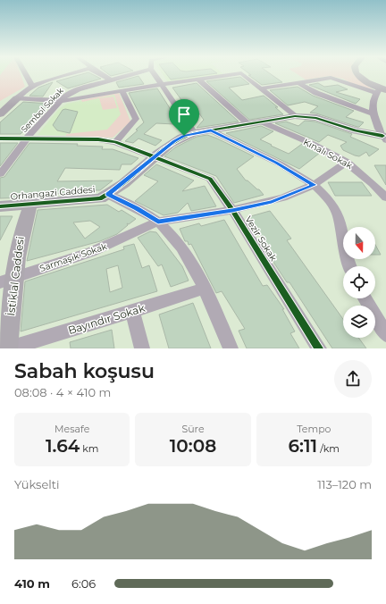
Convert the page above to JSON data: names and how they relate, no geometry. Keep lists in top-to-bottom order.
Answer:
{
  "streets": {
    "street": [
      "Sembol Sokak",
      "Kınalı Sokak",
      "Orhangazi Caddesi",
      "Vezir Sokak",
      "Sarmaşık Sokak",
      "İstiklal Caddesi",
      "Bayındır Sokak"
    ]
  },
  "crossings": [
    ["Sembol Sokak", "Vezir Sokak"],
    ["Kınalı Sokak", "Orhangazi Caddesi"],
    ["Kınalı Sokak", "Sarmaşık Sokak"],
    ["Orhangazi Caddesi", "Vezir Sokak"],
    ["Orhangazi Caddesi", "İstiklal Caddesi"],
    ["Vezir Sokak", "Sarmaşık Sokak"],
    ["Sarmaşık Sokak", "İstiklal Caddesi"]
  ],
  "north": "bottom",
  "page": {
    "heading": ["Sabah koşusu", "08:08 · 4 × 410 m"],
    "stats": [
      ["Mesafe", "1.64 km"],
      ["Süre", "10:08"],
      ["Tempo", "6:11 /km"]
    ],
    "chart": ["Yükselti", "113–120 m"],
    "list": [
      {
        "name": "410 m",
        "note": "6:06"
      }
    ]
  }
}
